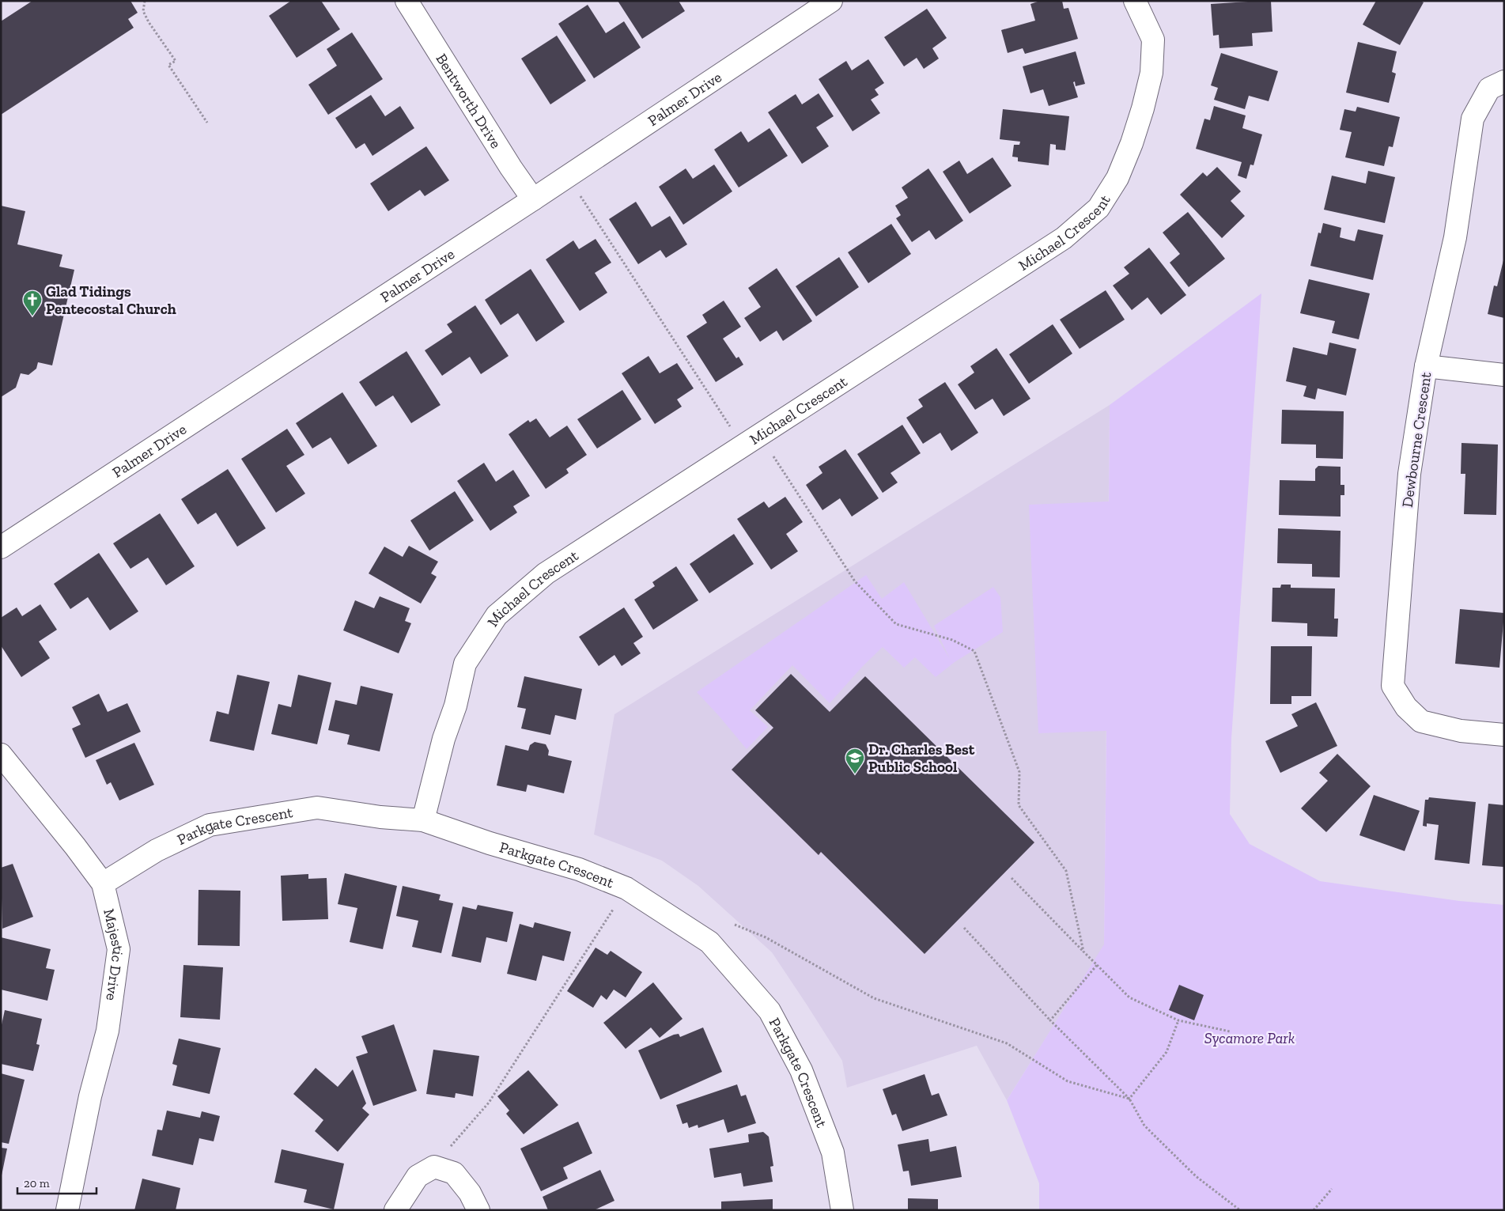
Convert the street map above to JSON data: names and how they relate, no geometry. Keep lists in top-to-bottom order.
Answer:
{
  "streets": {
    "street": [
      "Palmer Drive",
      "Bentworth Drive",
      "Michael Crescent",
      "Dewbourne Crescent",
      "Parkgate Crescent",
      "Majestic Drive"
    ]
  },
  "crossings": [
    ["Palmer Drive", "Bentworth Drive"],
    ["Michael Crescent", "Parkgate Crescent"],
    ["Parkgate Crescent", "Majestic Drive"]
  ],
  "parks": ["Sycamore Park"],
  "places": {
    "church": ["Glad Tidings Pentecostal Church"],
    "school or university": ["Dr. Charles Best Public School"]
  },
  "scale_bar": "20 m"
}
